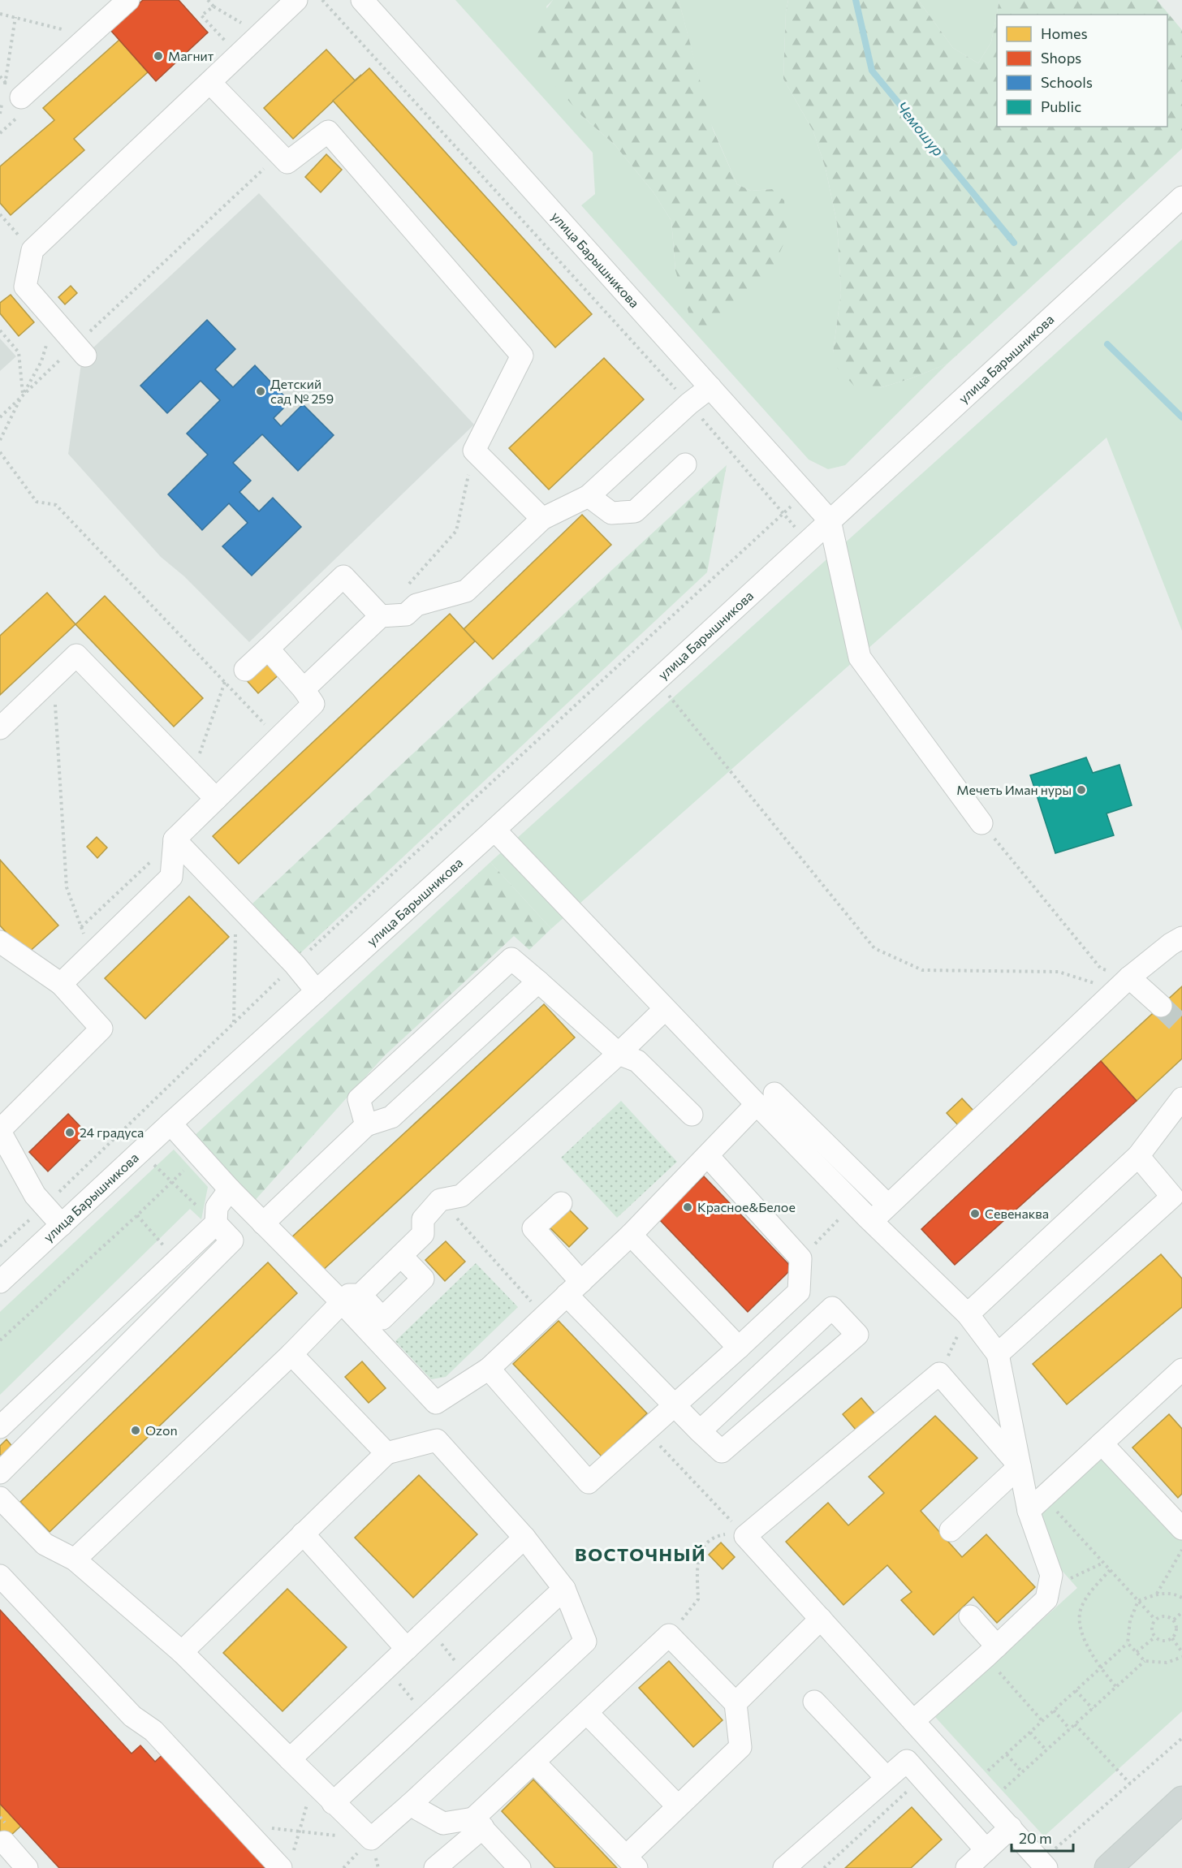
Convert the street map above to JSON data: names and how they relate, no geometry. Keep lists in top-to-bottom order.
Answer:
{
  "streets": {
    "street": ["улица Барышникова"]
  },
  "districts": ["ВОСТОЧНЫЙ"],
  "water": ["Чемошур"],
  "places": [
    "Магнит",
    "Детский сад № 259",
    "Мечеть Иман нуры",
    "24 градуса",
    "Красное&Белое",
    "Севенаква",
    "Ozon"
  ],
  "legend": [
    "Homes",
    "Shops",
    "Schools",
    "Public"
  ],
  "scale_bar": "20 m"
}
